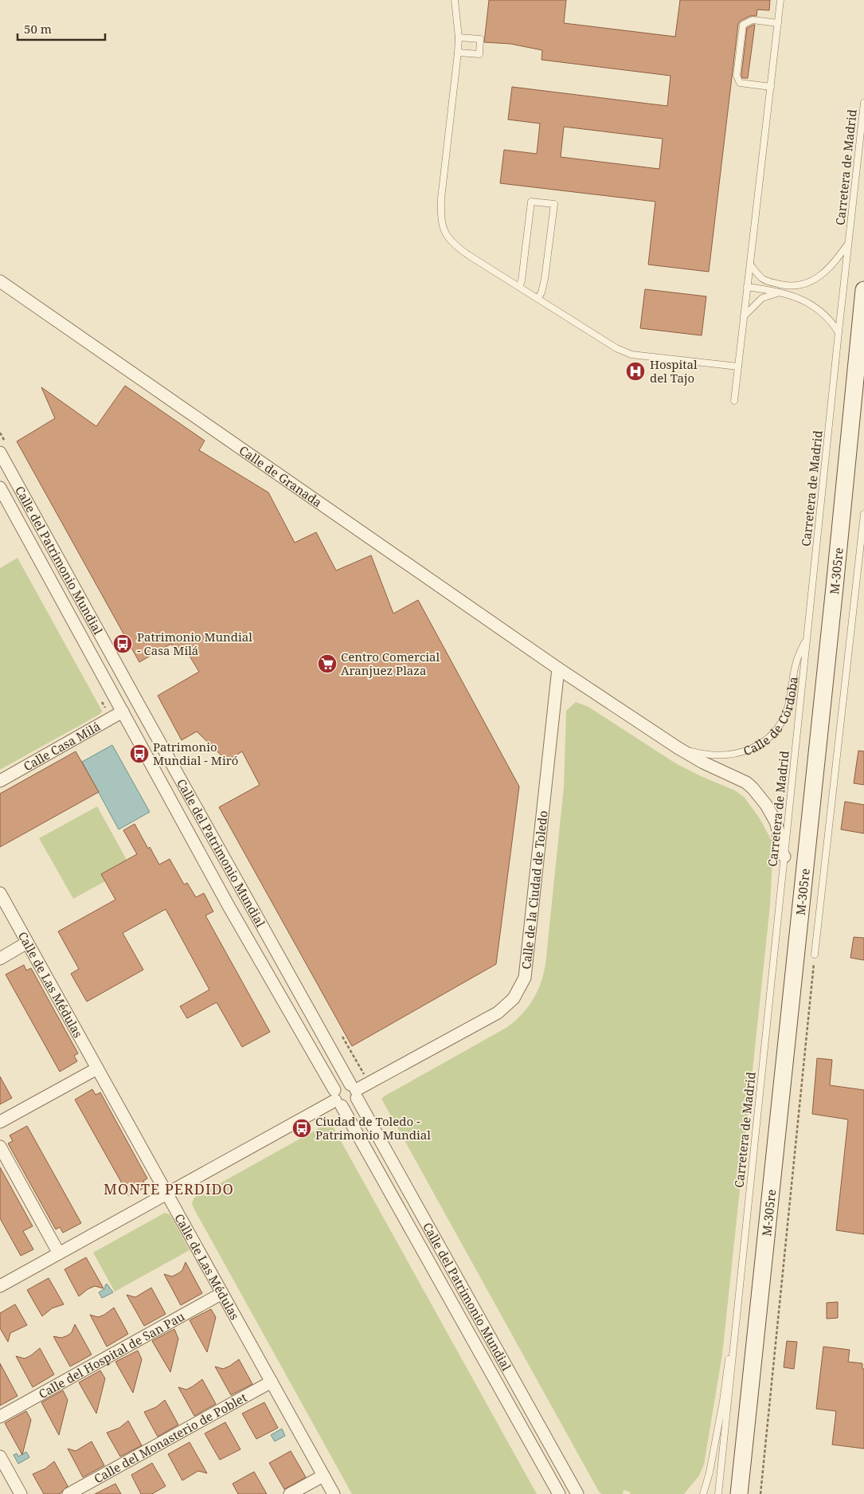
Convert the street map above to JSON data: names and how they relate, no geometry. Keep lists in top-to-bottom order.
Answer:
{
  "streets": {
    "main road": ["M-305re"],
    "street": [
      "Calle de Granada",
      "Calle del Patrimonio Mundial",
      "Calle de Córdoba",
      "Calle Casa Milá",
      "Calle de la Ciudad de Toledo",
      "Calle de Las Médulas",
      "Calle del Hospital de San Pau",
      "Calle del Monasterio de Poblet"
    ],
    "lane": ["Carretera de Madrid"]
  },
  "crossings": [
    ["Carretera de Madrid", "Calle de Córdoba"],
    ["Calle de Granada", "Calle de Córdoba"],
    ["Calle de Granada", "Calle de la Ciudad de Toledo"],
    ["Calle del Patrimonio Mundial", "Calle Casa Milá"],
    ["Calle del Patrimonio Mundial", "Calle de la Ciudad de Toledo"],
    ["Calle de Córdoba", "Calle de la Ciudad de Toledo"],
    ["Calle de Las Médulas", "Calle del Hospital de San Pau"],
    ["Calle de Las Médulas", "Calle del Monasterio de Poblet"]
  ],
  "districts": ["MONTE PERDIDO"],
  "places": {
    "hospital": ["Hospital del Tajo"],
    "bus stop": ["Patrimonio Mundial - Casa Milá", "Patrimonio Mundial - Miró", "Ciudad de Toledo - Patrimonio Mundial"],
    "supermarket": ["Centro Comercial Aranjuez Plaza"]
  },
  "scale_bar": "50 m"
}
